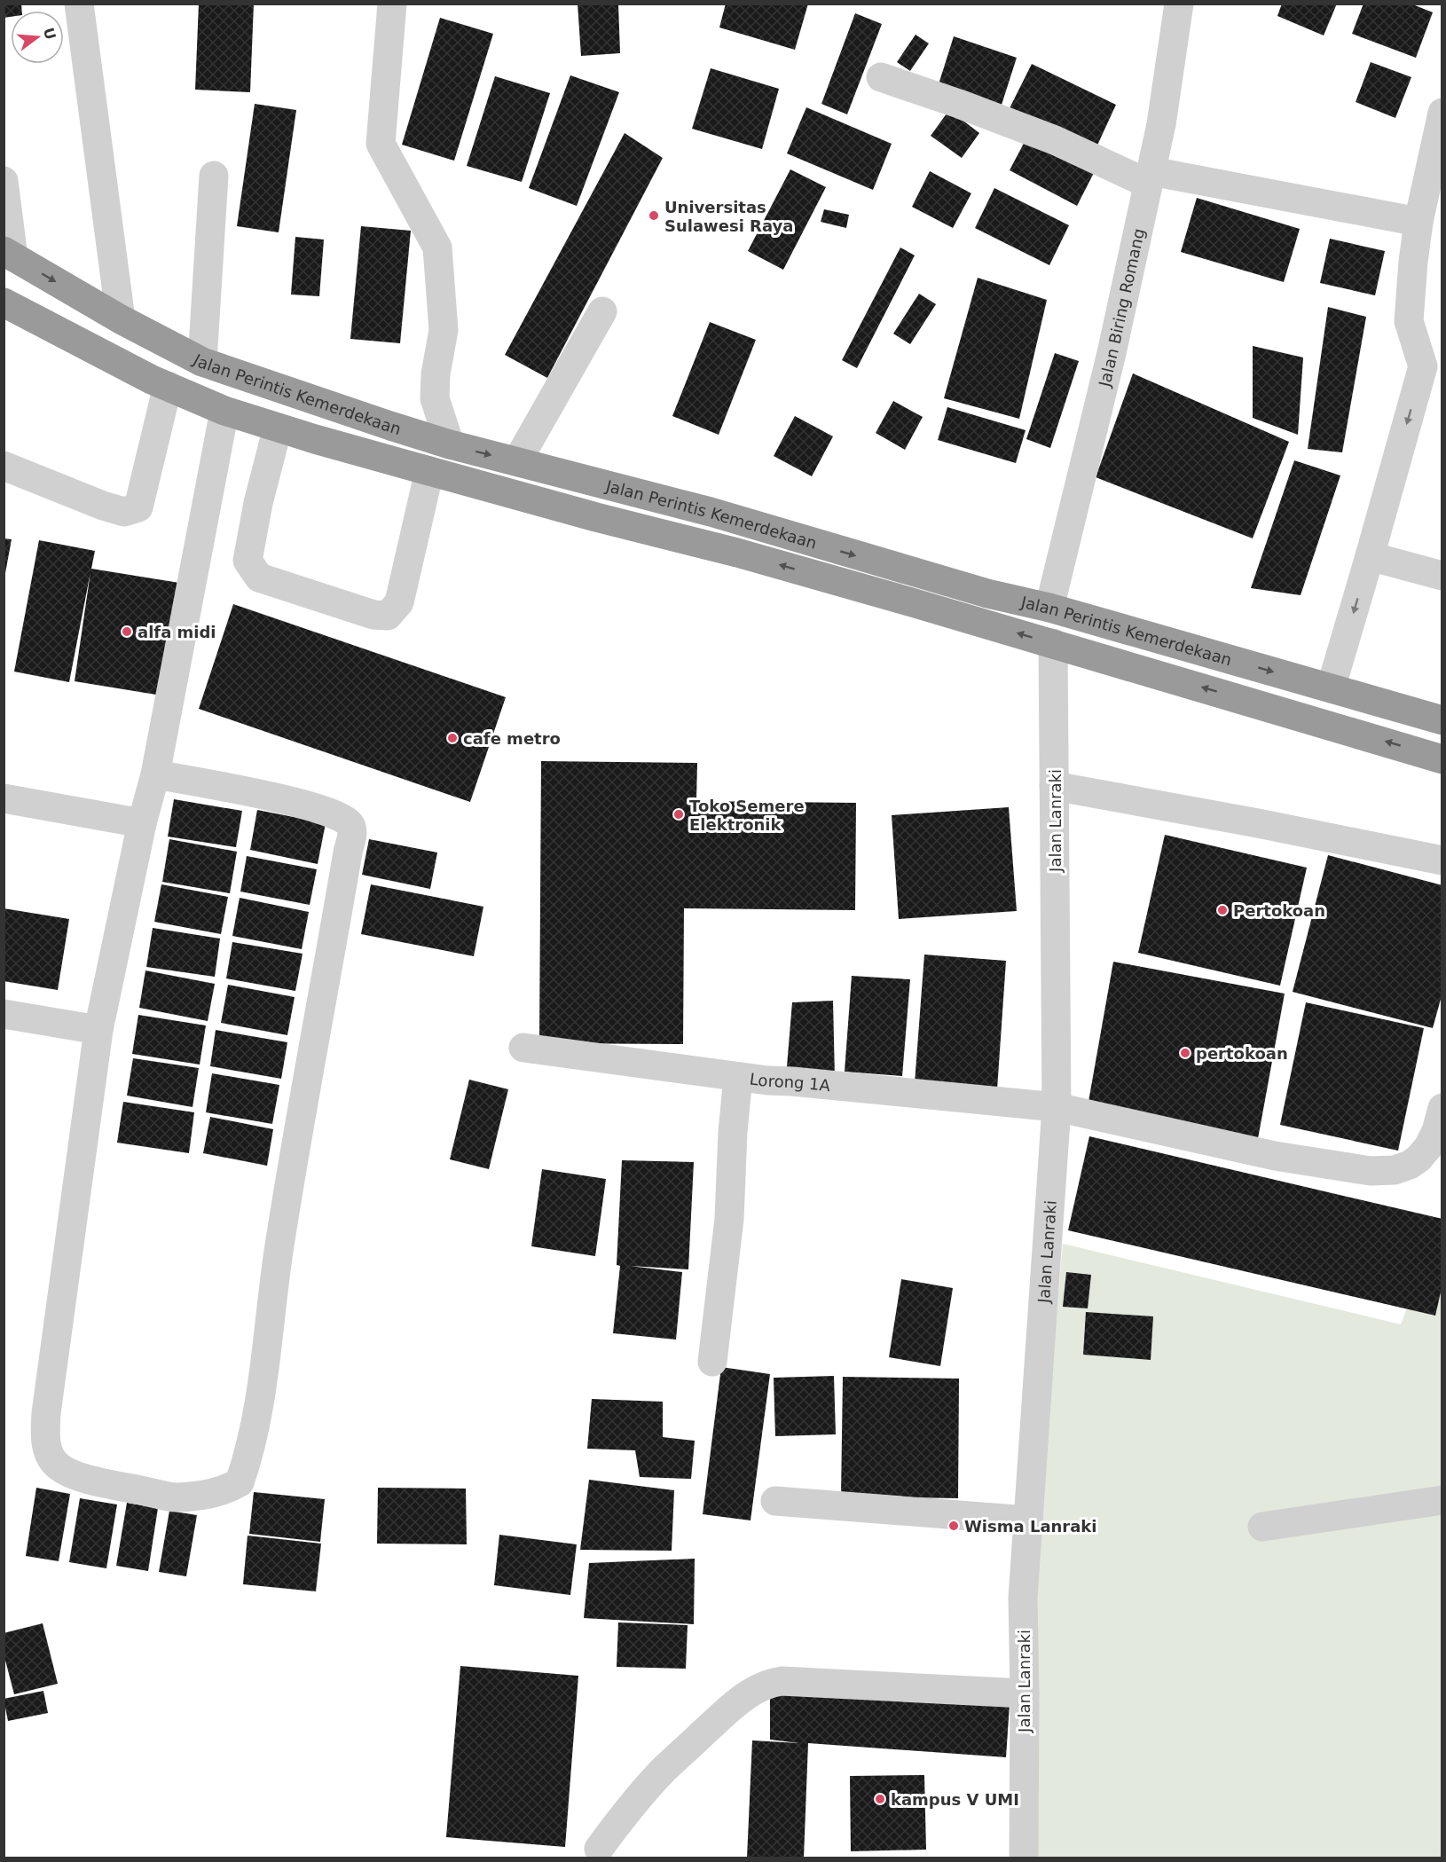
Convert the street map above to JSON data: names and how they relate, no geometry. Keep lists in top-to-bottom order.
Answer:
{
  "streets": {
    "highway": ["Jalan Perintis Kemerdekaan"],
    "street": ["Jalan Biring Romang", "Jalan Lanraki", "Lorong 1A"]
  },
  "crossings": [
    ["Jalan Biring Romang", "Jalan Perintis Kemerdekaan"],
    ["Jalan Perintis Kemerdekaan", "Jalan Lanraki"],
    ["Jalan Lanraki", "Lorong 1A"]
  ],
  "places": [
    "Universitas Sulawesi Raya",
    "alfa midi",
    "cafe metro",
    "Toko Semere Elektronik",
    "Pertokoan",
    "pertokoan",
    "Wisma Lanraki",
    "kampus V UMI"
  ],
  "north": "right"
}
